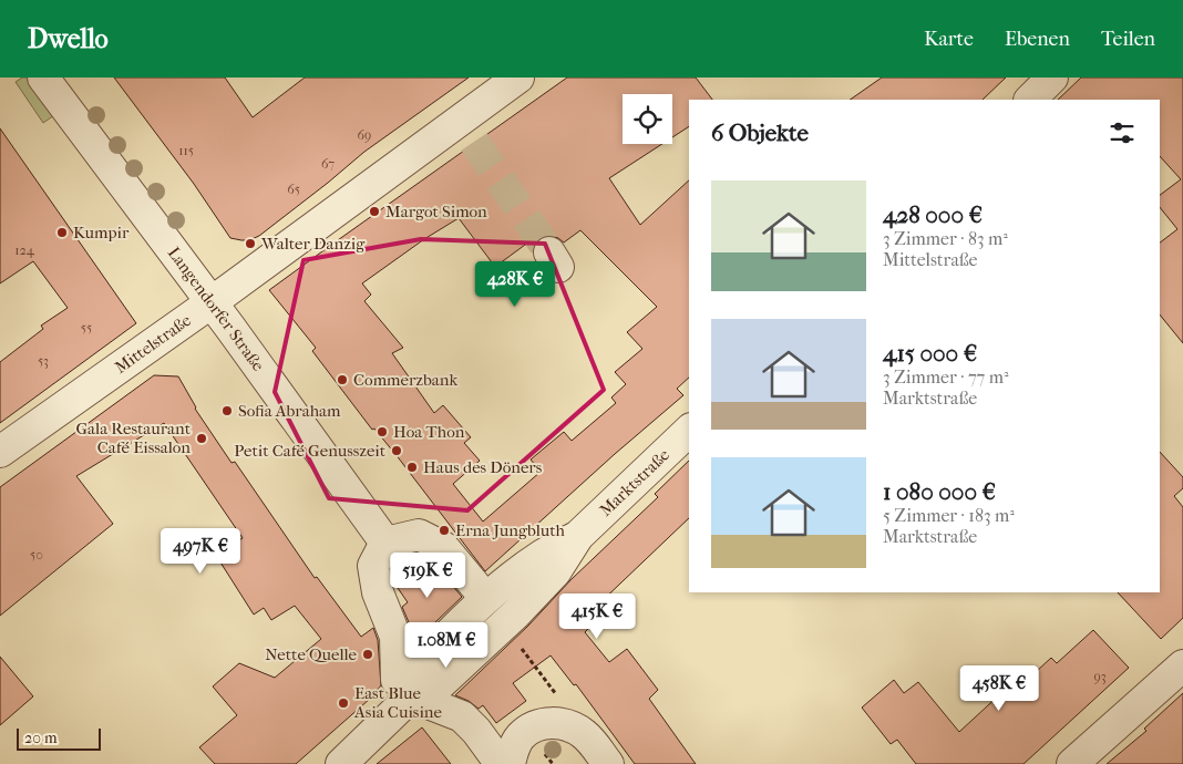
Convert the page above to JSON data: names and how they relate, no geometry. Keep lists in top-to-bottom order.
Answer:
{
  "streets": {
    "street": ["Langendorfer Straße", "Mittelstraße", "Marktstraße"]
  },
  "crossings": [
    ["Langendorfer Straße", "Mittelstraße"]
  ],
  "places": [
    "Margot Simon",
    "Kumpir",
    "Walter Danzig",
    "Commerzbank",
    "Sofia Abraham",
    "Hoa Thon",
    "Gala Restaurant Café Eissalon",
    "Petit Café Genusszeit",
    "Haus des Döners",
    "Erna Jungbluth",
    "Nette Quelle",
    "East Blue Asia Cuisine"
  ],
  "house_numbers": [
    "69",
    "115",
    "67",
    "65",
    "124",
    "55",
    "53",
    "50",
    "93"
  ],
  "scale_bar": "20 m",
  "page": {
    "header": "Dwello",
    "nav": ["Karte", "Ebenen", "Teilen"],
    "heading": "6 Objekte",
    "list": [
      {
        "name": "428 000 €",
        "note": "3 Zimmer · 83 m² · Mittelstraße"
      },
      {
        "name": "415 000 €",
        "note": "3 Zimmer · 77 m² · Marktstraße"
      },
      {
        "name": "1 080 000 €",
        "note": "5 Zimmer · 183 m² · Marktstraße"
      }
    ],
    "price": [
      "428K €",
      "497K €",
      "519K €",
      "415K €",
      "1.08M €",
      "458K €"
    ],
    "scale": "20 m"
  }
}
